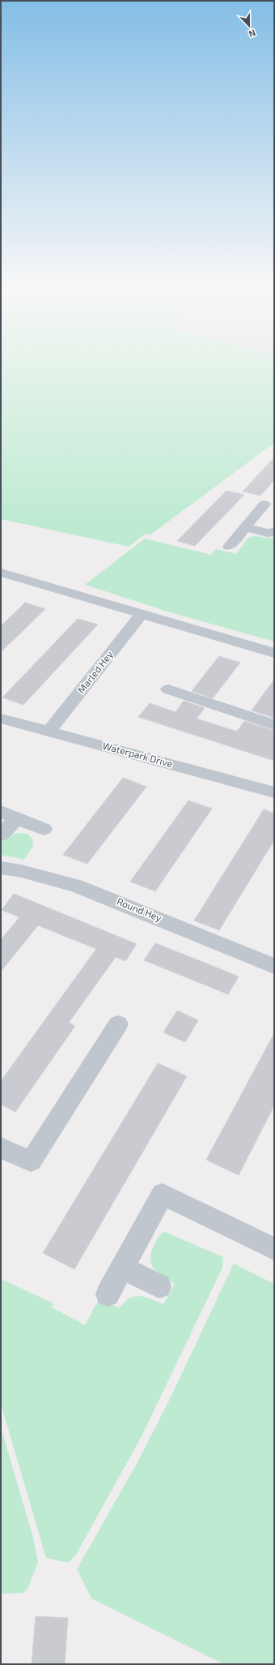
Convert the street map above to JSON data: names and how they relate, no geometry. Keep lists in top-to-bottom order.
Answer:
{
  "streets": {
    "street": ["Marled Hey", "Waterpark Drive", "Round Hey"]
  },
  "crossings": [
    ["Marled Hey", "Waterpark Drive"]
  ],
  "north": "bottom"
}
